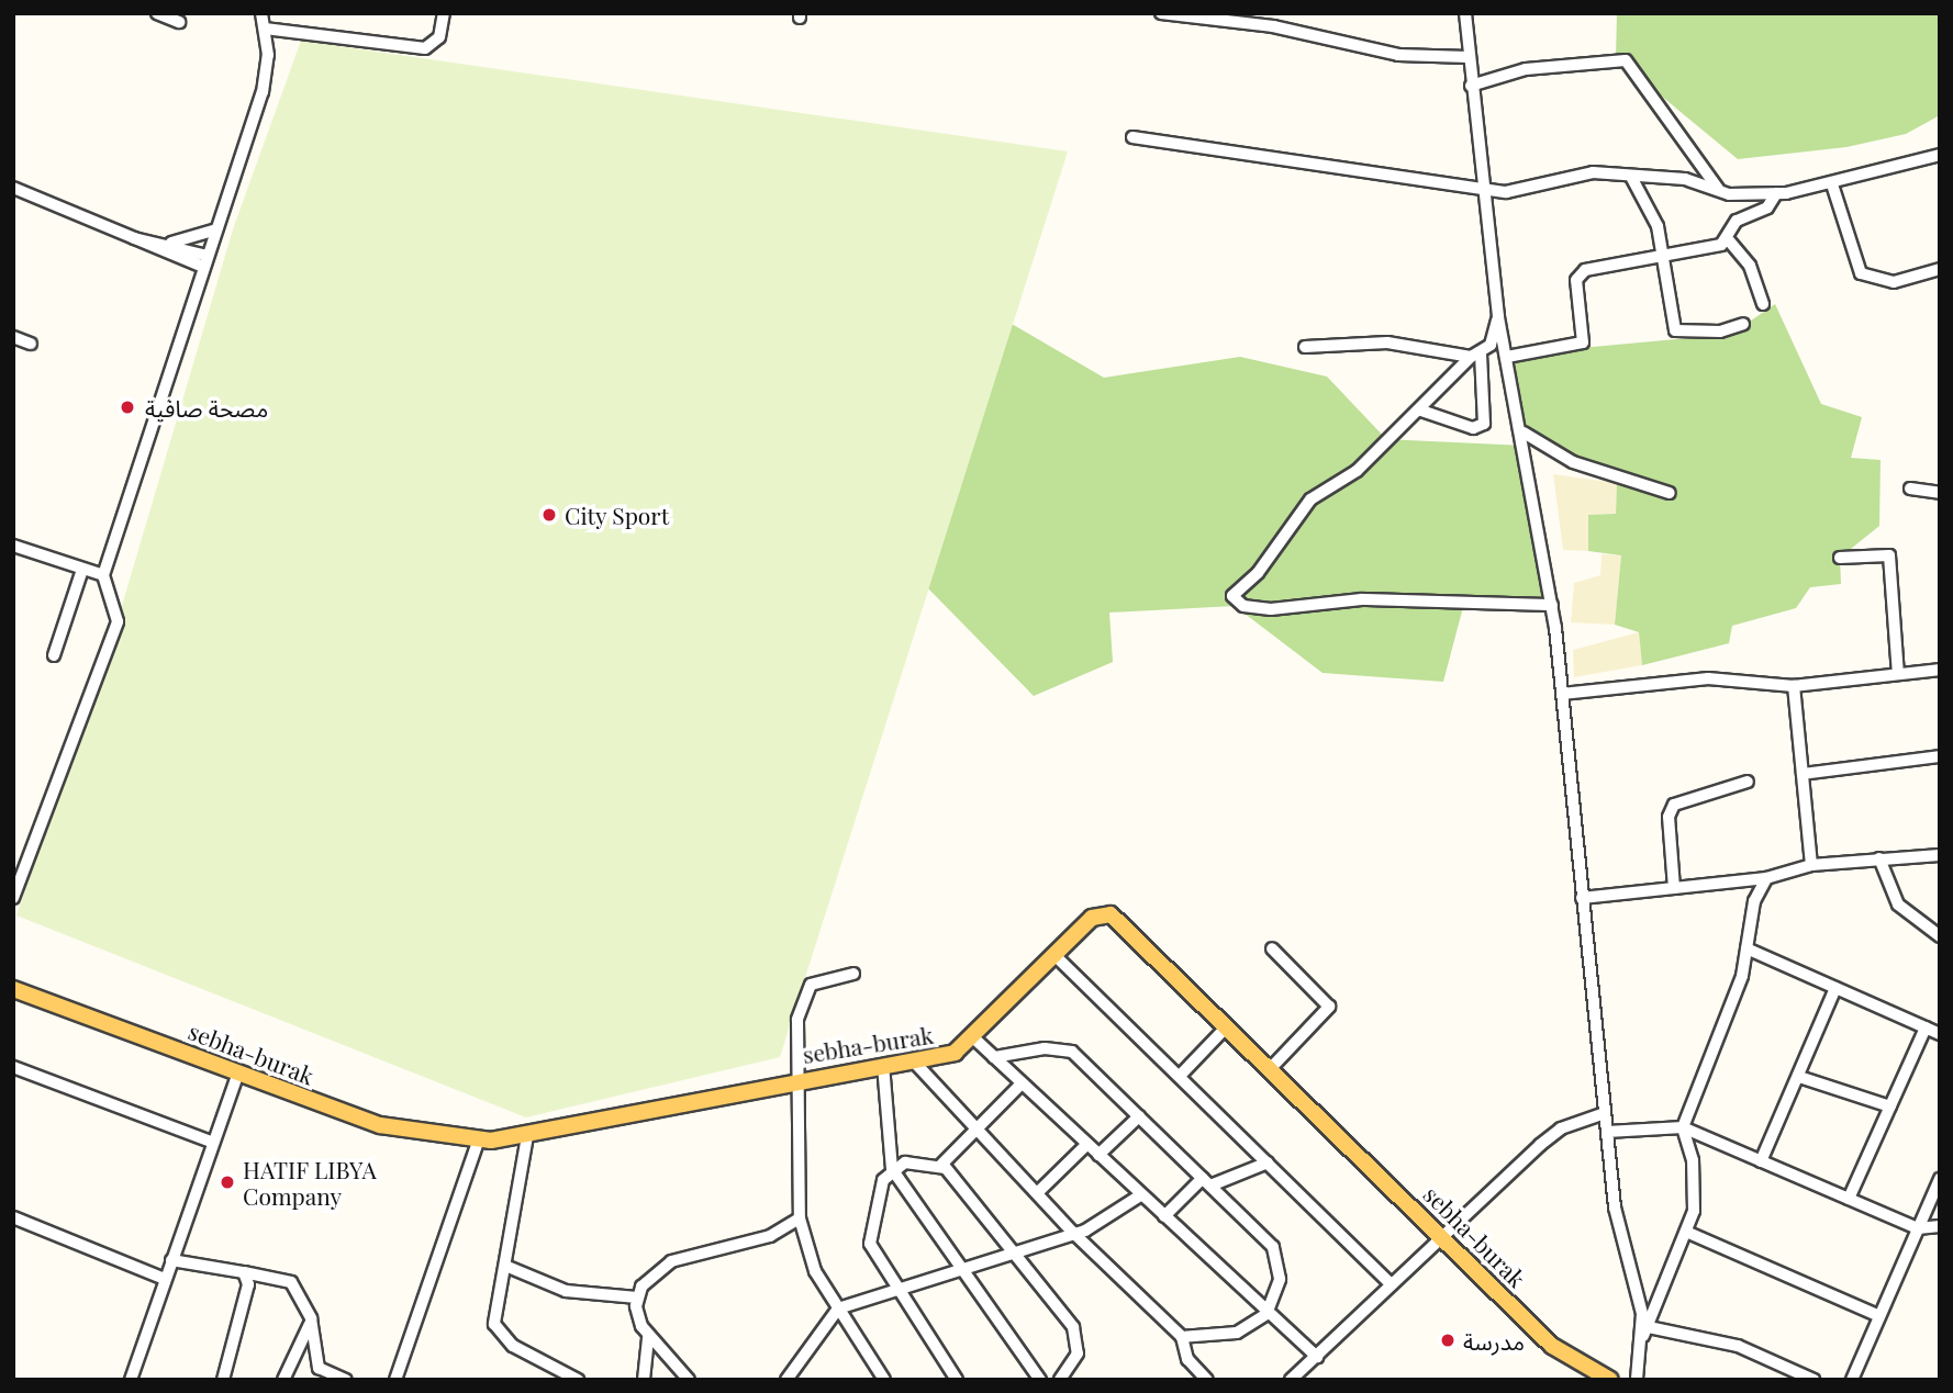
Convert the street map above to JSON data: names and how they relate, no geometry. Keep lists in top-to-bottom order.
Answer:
{
  "streets": {
    "main road": ["sebha-burak"]
  },
  "places": [
    "مصحة صافية",
    "City Sport",
    "HATIF LIBYA Company",
    "مدرسة"
  ]
}
